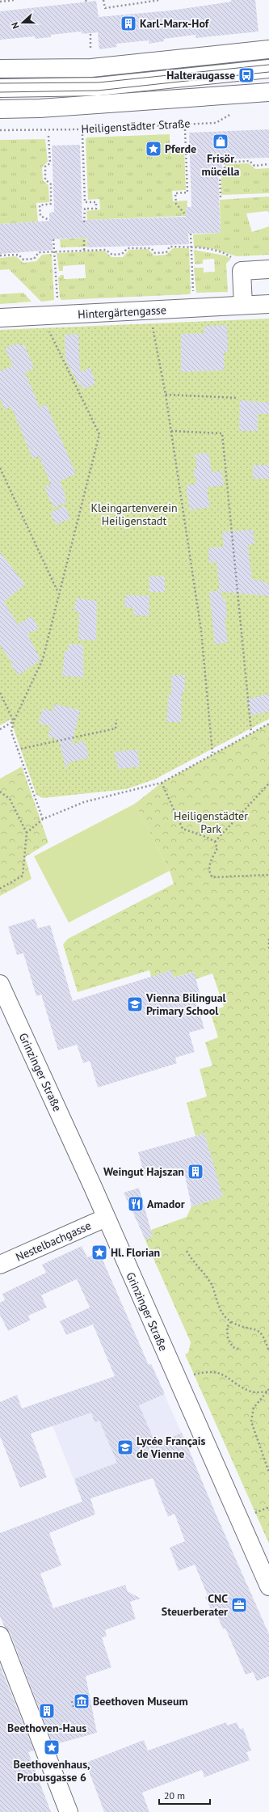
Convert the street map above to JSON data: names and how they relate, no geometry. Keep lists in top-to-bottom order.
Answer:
{
  "streets": {
    "street": [
      "Heiligenstädter Straße",
      "Hintergärtengasse",
      "Grinzinger Straße",
      "Nestelbachgasse"
    ]
  },
  "crossings": [
    ["Grinzinger Straße", "Nestelbachgasse"]
  ],
  "parks": ["Kleingartenverein Heiligenstadt", "Heiligenstädter Park"],
  "places": {
    "building": ["Karl-Marx-Hof", "Weingut Hajszan", "Beethoven-Haus"],
    "bus stop": ["Halteraugasse"],
    "shop": ["Frisör mücella"],
    "place": ["Pferde", "Hl. Florian", "Beethovenhaus, Probusgasse 6"],
    "school or university": ["Vienna Bilingual Primary School", "Lycée Français de Vienne"],
    "restaurant": ["Amador"],
    "office": ["CNC Steuerberater"],
    "museum": ["Beethoven Museum"]
  },
  "scale_bar": "20 m",
  "north": "left"
}
